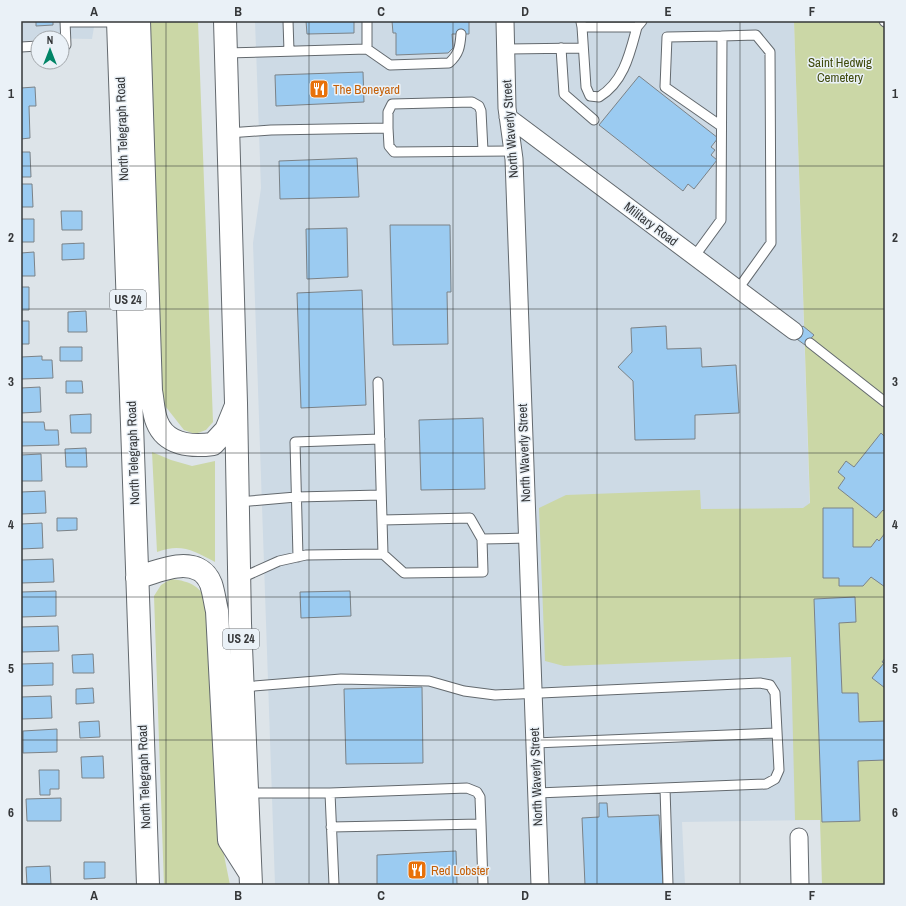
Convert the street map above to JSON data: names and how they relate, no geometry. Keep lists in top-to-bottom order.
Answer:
{
  "streets": {
    "main road": ["North Telegraph Road", "US 24"],
    "street": ["North Waverly Street", "Military Road"]
  },
  "crossings": [
    ["North Waverly Street", "Military Road"]
  ],
  "parks": ["Saint Hedwig Cemetery"],
  "places": {
    "restaurant": ["The Boneyard", "Red Lobster"]
  },
  "north": "top",
  "grid": {
    "columns": [
      "A",
      "B",
      "C",
      "D",
      "E",
      "F"
    ],
    "rows": [
      "1",
      "2",
      "3",
      "4",
      "5",
      "6"
    ]
  }
}
